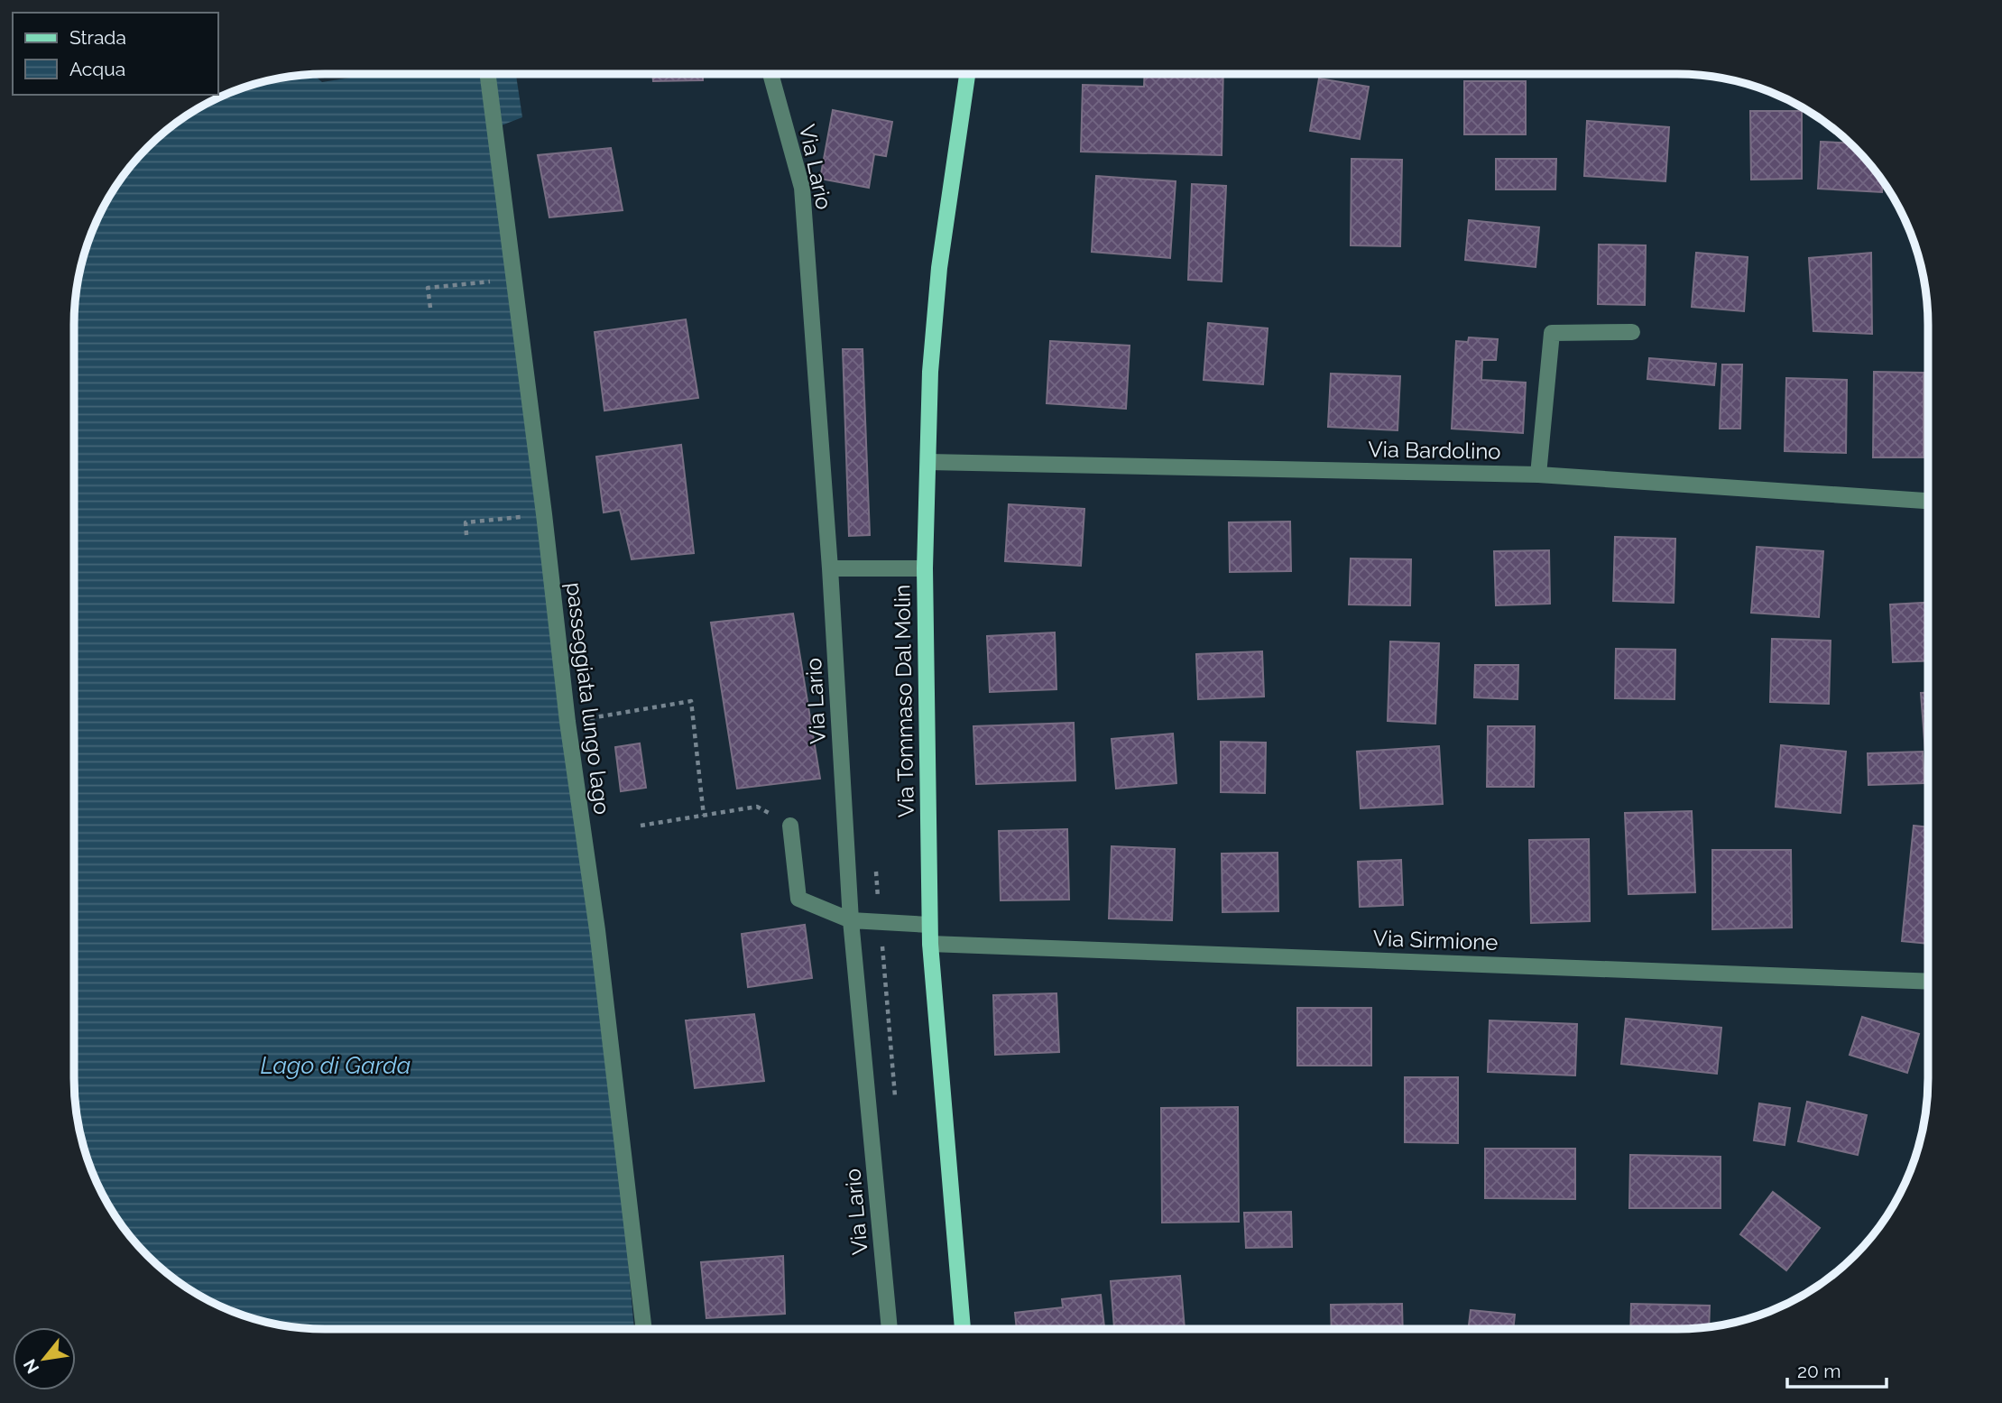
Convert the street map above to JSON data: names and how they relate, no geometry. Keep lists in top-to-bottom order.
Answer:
{
  "streets": {
    "main road": ["Via Tommaso Dal Molin"],
    "street": [
      "Via Lario",
      "Via Bardolino",
      "passeggiata lungo lago",
      "Via Sirmione"
    ]
  },
  "crossings": [
    ["Via Bardolino", "Via Tommaso Dal Molin"],
    ["Via Tommaso Dal Molin", "Via Sirmione"]
  ],
  "water": ["Lago di Garda"],
  "legend": ["Strada", "Acqua"],
  "scale_bar": "20 m",
  "north": "bottom left"
}
